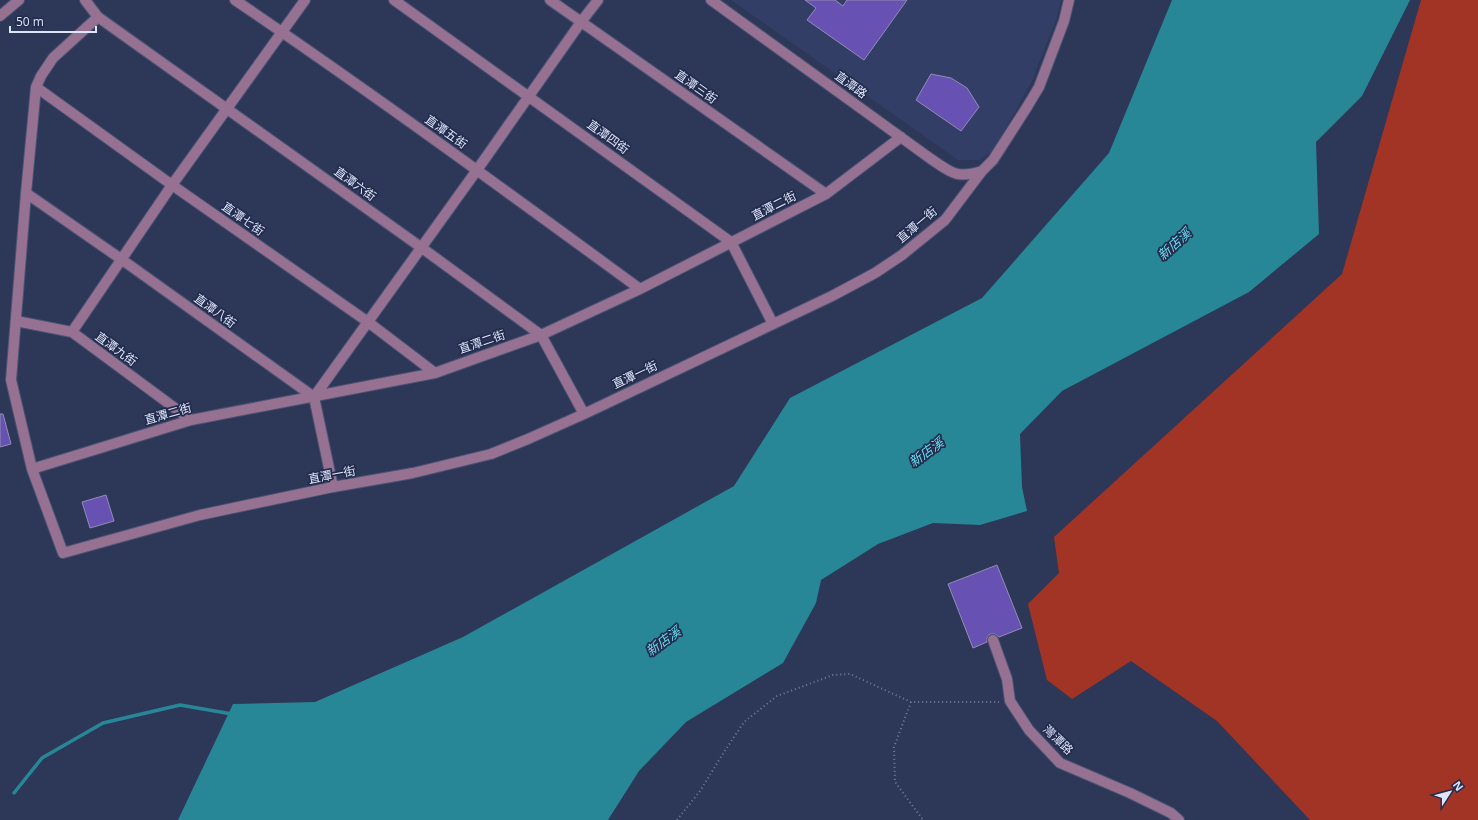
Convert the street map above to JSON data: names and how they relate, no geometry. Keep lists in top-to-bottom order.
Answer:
{
  "streets": {
    "street": [
      "直潭路",
      "直潭三街",
      "直潭五街",
      "直潭四街",
      "直潭六街",
      "直潭二街",
      "直潭七街",
      "直潭一街",
      "直潭八街",
      "直潭九街",
      "灣潭路"
    ]
  },
  "crossings": [
    ["直潭路", "直潭二街"],
    ["直潭路", "直潭一街"],
    ["直潭三街", "直潭二街"],
    ["直潭五街", "直潭二街"],
    ["直潭四街", "直潭二街"],
    ["直潭四街", "直潭一街"],
    ["直潭六街", "直潭二街"],
    ["直潭六街", "直潭一街"],
    ["直潭二街", "直潭七街"],
    ["直潭二街", "直潭一街"],
    ["直潭二街", "直潭八街"],
    ["直潭二街", "直潭九街"]
  ],
  "water": ["新店溪"],
  "scale_bar": "50 m",
  "north": "top right"
}
